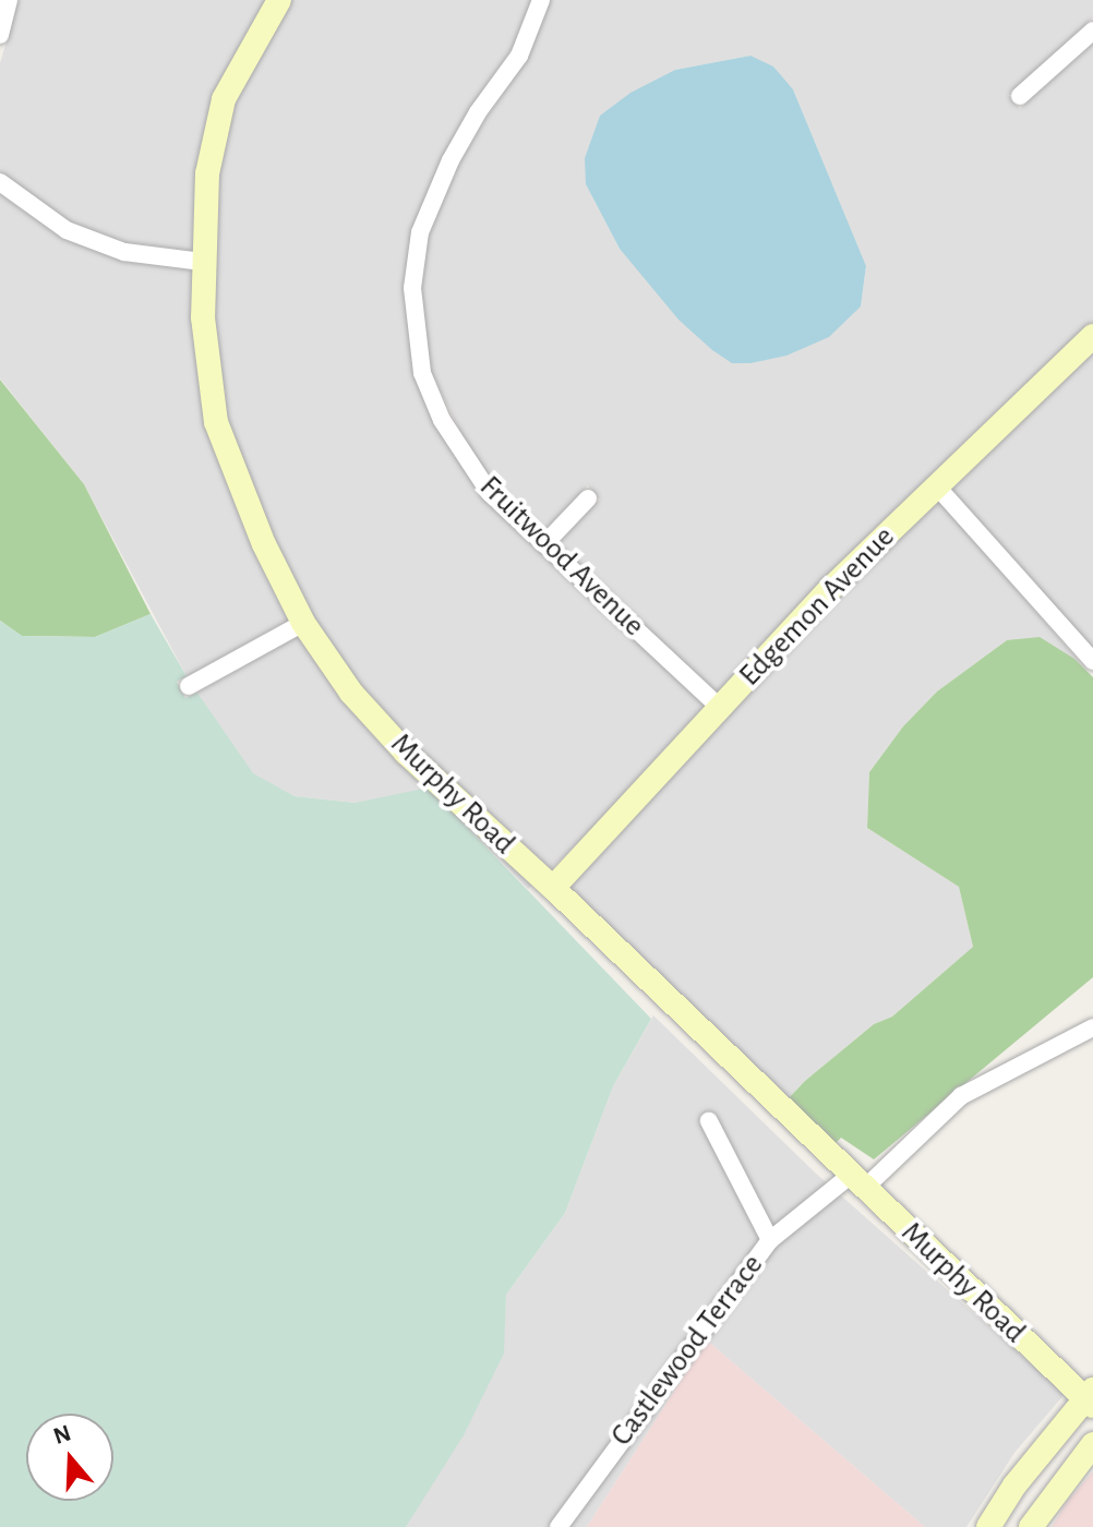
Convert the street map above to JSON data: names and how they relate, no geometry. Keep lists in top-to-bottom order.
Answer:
{
  "streets": {
    "street": [
      "Fruitwood Avenue",
      "Edgemon Avenue",
      "Murphy Road",
      "Castlewood Terrace"
    ]
  },
  "crossings": [
    ["Fruitwood Avenue", "Edgemon Avenue"],
    ["Edgemon Avenue", "Murphy Road"]
  ],
  "north": "top"
}
